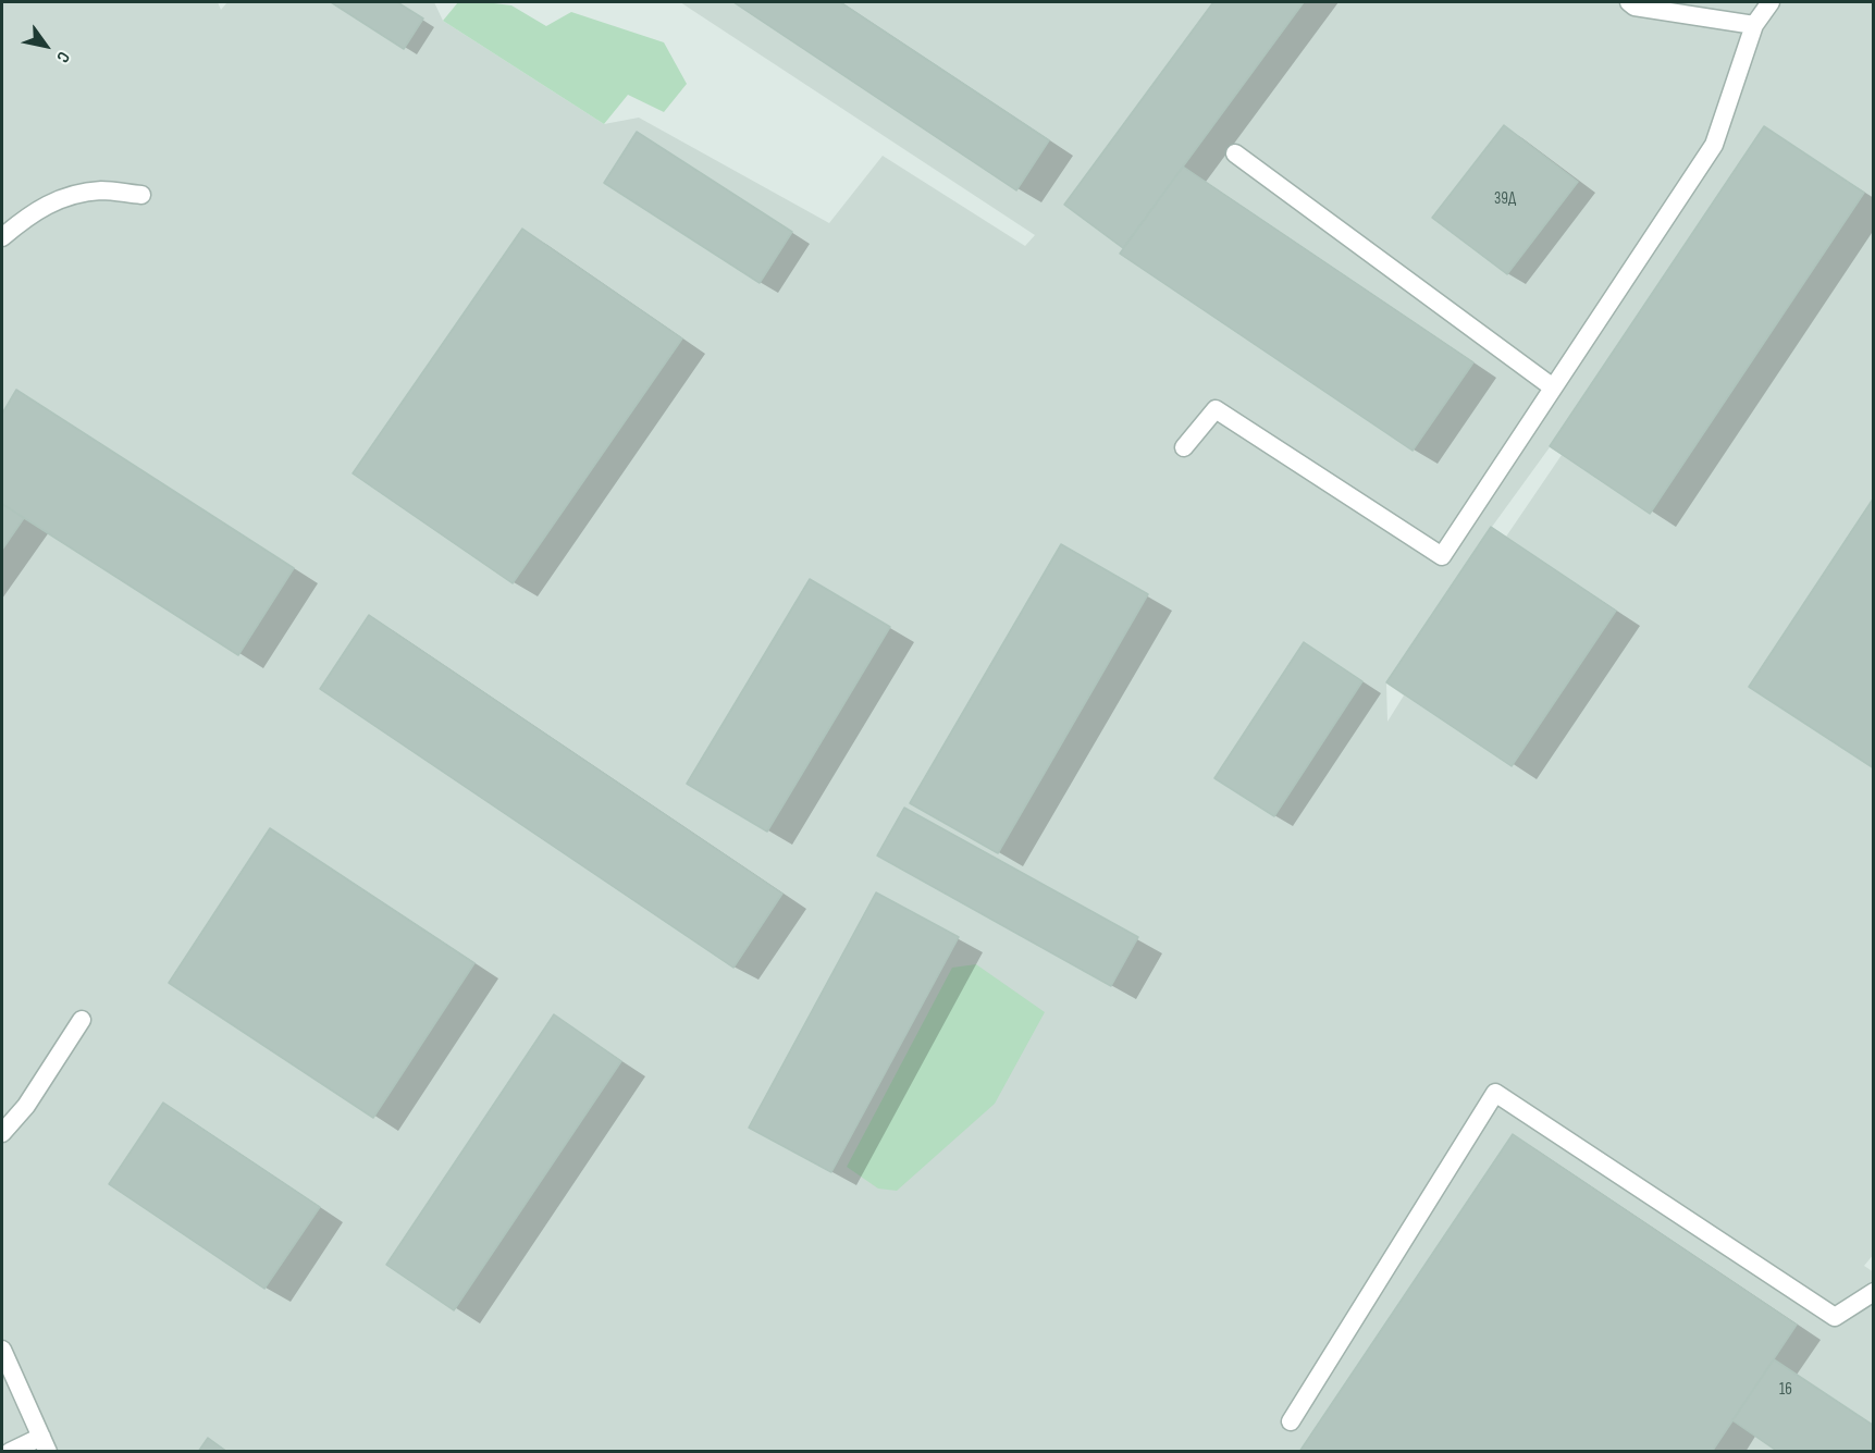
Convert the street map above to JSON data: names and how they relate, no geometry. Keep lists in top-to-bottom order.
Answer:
{
  "house_numbers": ["39Д", "16"],
  "north": "bottom right"
}
